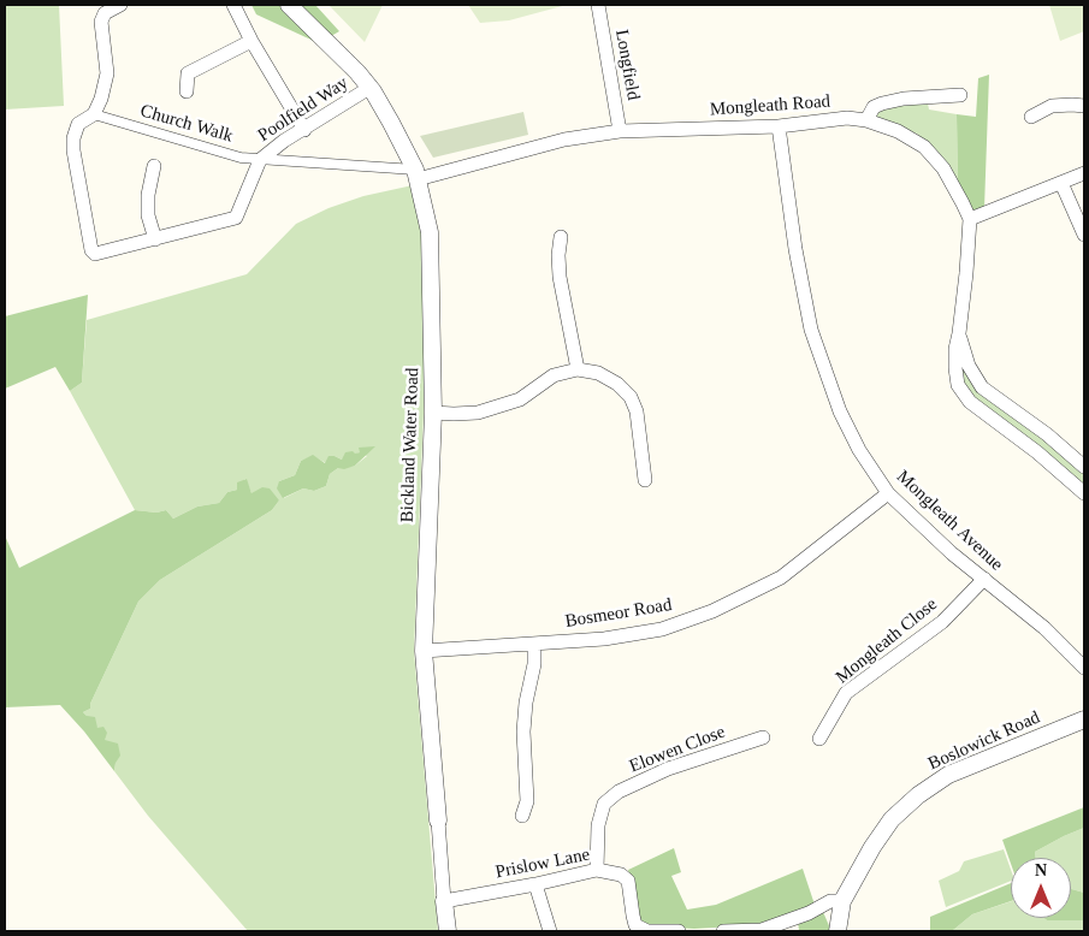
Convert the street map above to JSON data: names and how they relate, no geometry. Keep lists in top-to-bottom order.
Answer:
{
  "streets": {
    "street": [
      "Longfield",
      "Mongleath Road",
      "Poolfield Way",
      "Church Walk",
      "Bickland Water Road",
      "Mongleath Avenue",
      "Bosmeor Road",
      "Mongleath Close",
      "Boslowick Road",
      "Elowen Close",
      "Prislow Lane"
    ]
  },
  "crossings": [
    ["Longfield", "Mongleath Road"],
    ["Mongleath Road", "Church Walk"],
    ["Mongleath Road", "Bickland Water Road"],
    ["Mongleath Road", "Mongleath Avenue"],
    ["Poolfield Way", "Church Walk"],
    ["Poolfield Way", "Bickland Water Road"],
    ["Church Walk", "Bickland Water Road"],
    ["Bickland Water Road", "Bosmeor Road"],
    ["Bickland Water Road", "Prislow Lane"],
    ["Mongleath Avenue", "Bosmeor Road"],
    ["Mongleath Avenue", "Mongleath Close"],
    ["Elowen Close", "Prislow Lane"]
  ],
  "north": "top"
}
